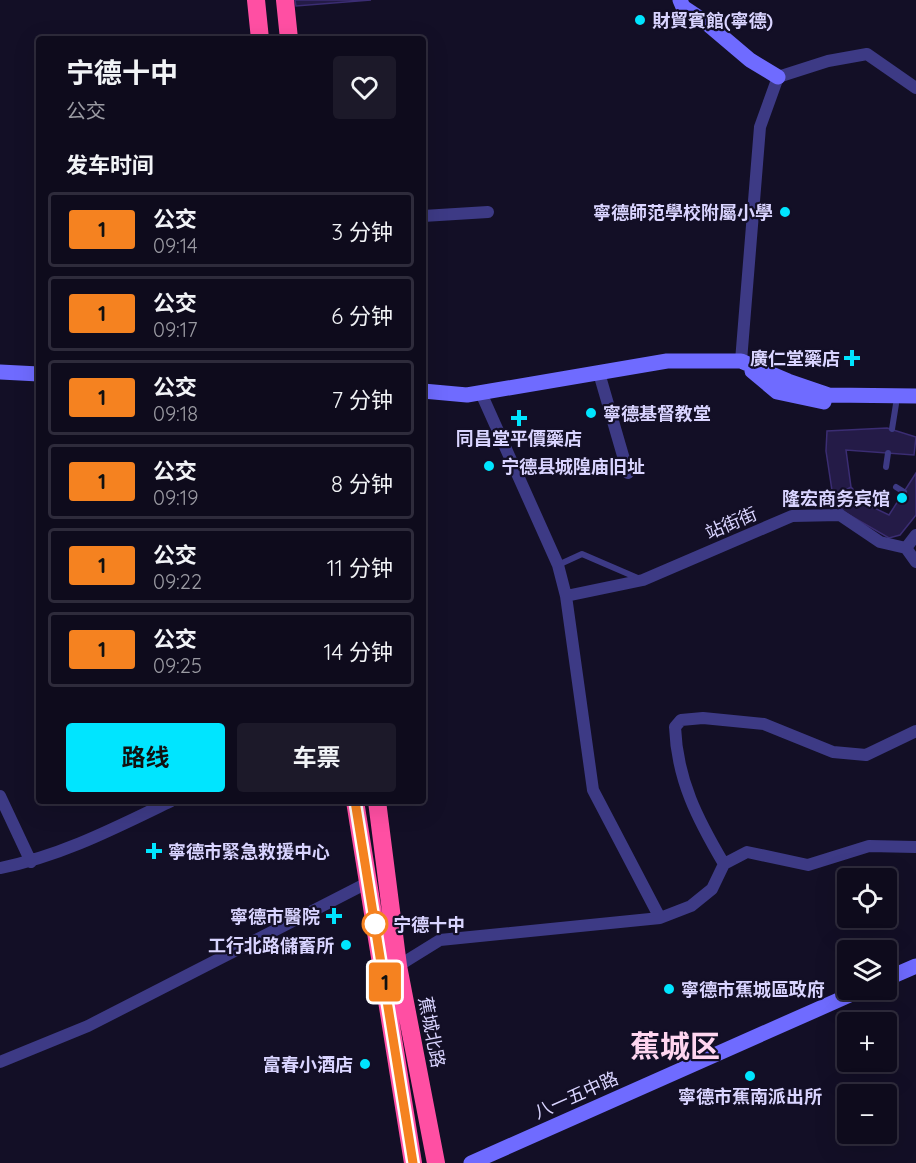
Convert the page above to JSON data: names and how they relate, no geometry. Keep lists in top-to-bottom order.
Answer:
{
  "streets": {
    "highway": ["蕉城北路"],
    "street": ["站街街", "八一五中路"]
  },
  "districts": ["蕉城区"],
  "places": {
    "other": [
      "財貿賓館(寧德)",
      "寧德師范學校附屬小學",
      "寧德基督教堂",
      "宁德县城隍庙旧址",
      "隆宏商务宾馆",
      "宁德十中",
      "工行北路儲蓄所",
      "寧德市蕉城區政府",
      "富春小酒店",
      "寧德市蕉南派出所"
    ],
    "health": [
      "廣仁堂藥店",
      "同昌堂平價藥店",
      "寧德市緊急救援中心",
      "寧德市醫院"
    ]
  },
  "lines": ["bus line 1"],
  "page": {
    "on_map": "1",
    "heading": [
      ["宁德十中", "公交"],
      "发车时间"
    ],
    "list": [
      {
        "mark": "1",
        "name": "公交",
        "note": "09:14",
        "value": "3 分钟"
      },
      {
        "mark": "1",
        "name": "公交",
        "note": "09:17",
        "value": "6 分钟"
      },
      {
        "mark": "1",
        "name": "公交",
        "note": "09:18",
        "value": "7 分钟"
      },
      {
        "mark": "1",
        "name": "公交",
        "note": "09:19",
        "value": "8 分钟"
      },
      {
        "mark": "1",
        "name": "公交",
        "note": "09:22",
        "value": "11 分钟"
      },
      {
        "mark": "1",
        "name": "公交",
        "note": "09:25",
        "value": "14 分钟"
      }
    ],
    "buttons": ["路线", "车票"],
    "map_buttons": ["+", "−"]
  }
}
